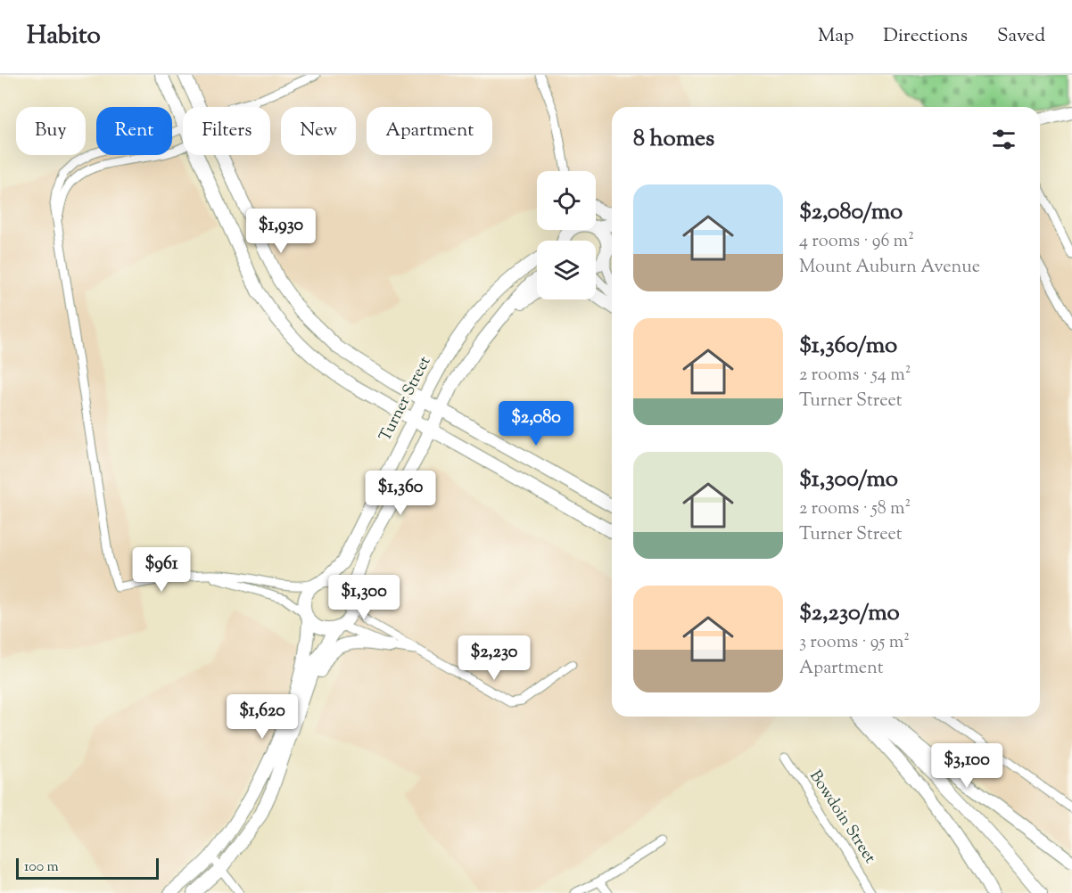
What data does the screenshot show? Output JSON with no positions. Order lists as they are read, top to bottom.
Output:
{
  "streets": {
    "main road": ["Turner Street"],
    "street": ["Bowdoin Street"]
  },
  "scale_bar": "100 m",
  "page": {
    "header": "Habito",
    "nav": ["Map", "Directions", "Saved"],
    "chip": [
      "Buy",
      "Rent",
      "Filters",
      "New",
      "Apartment"
    ],
    "heading": "8 homes",
    "list": [
      {
        "name": "$2,080/mo",
        "note": "4 rooms · 96 m² · Mount Auburn Avenue"
      },
      {
        "name": "$1,360/mo",
        "note": "2 rooms · 54 m² · Turner Street"
      },
      {
        "name": "$1,300/mo",
        "note": "2 rooms · 58 m² · Turner Street"
      },
      {
        "name": "$2,230/mo",
        "note": "3 rooms · 95 m² · Apartment"
      }
    ],
    "price": [
      "$1,930",
      "$2,080",
      "$1,360",
      "$961",
      "$1,300",
      "$2,230",
      "$1,620",
      "$3,100"
    ],
    "scale": "100 m"
  }
}
